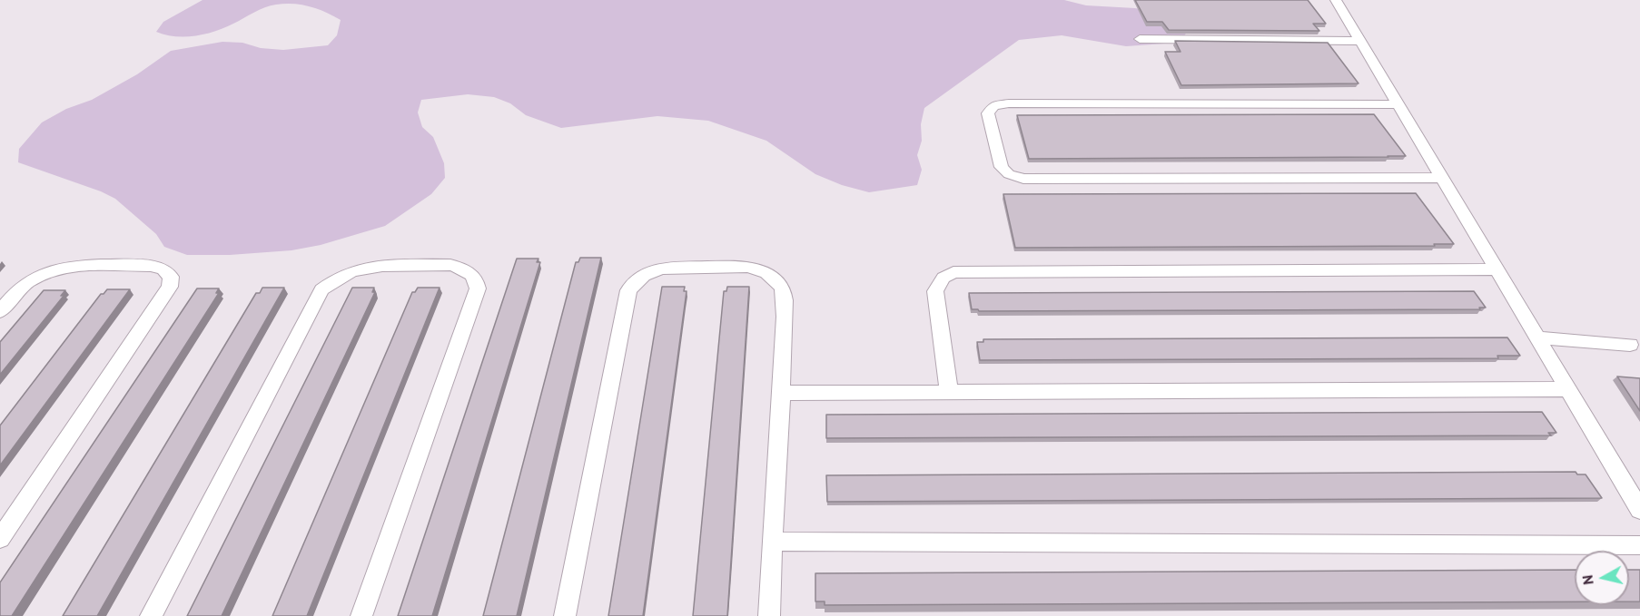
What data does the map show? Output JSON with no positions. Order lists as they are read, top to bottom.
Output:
{
  "north": "left"
}
